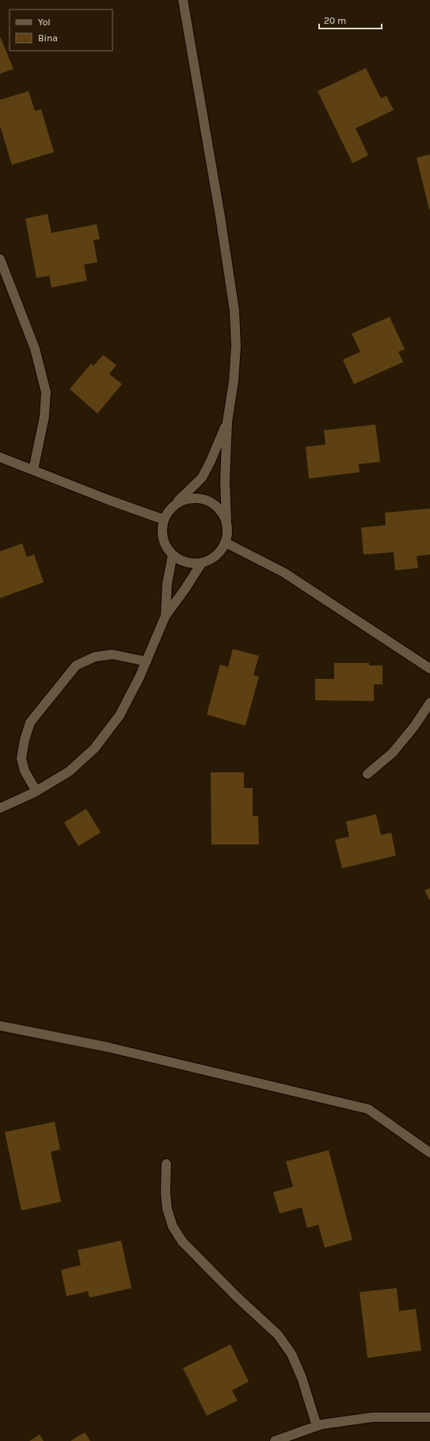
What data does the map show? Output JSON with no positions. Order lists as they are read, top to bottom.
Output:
{
  "legend": ["Yol", "Bina"],
  "scale_bar": "20 m"
}
